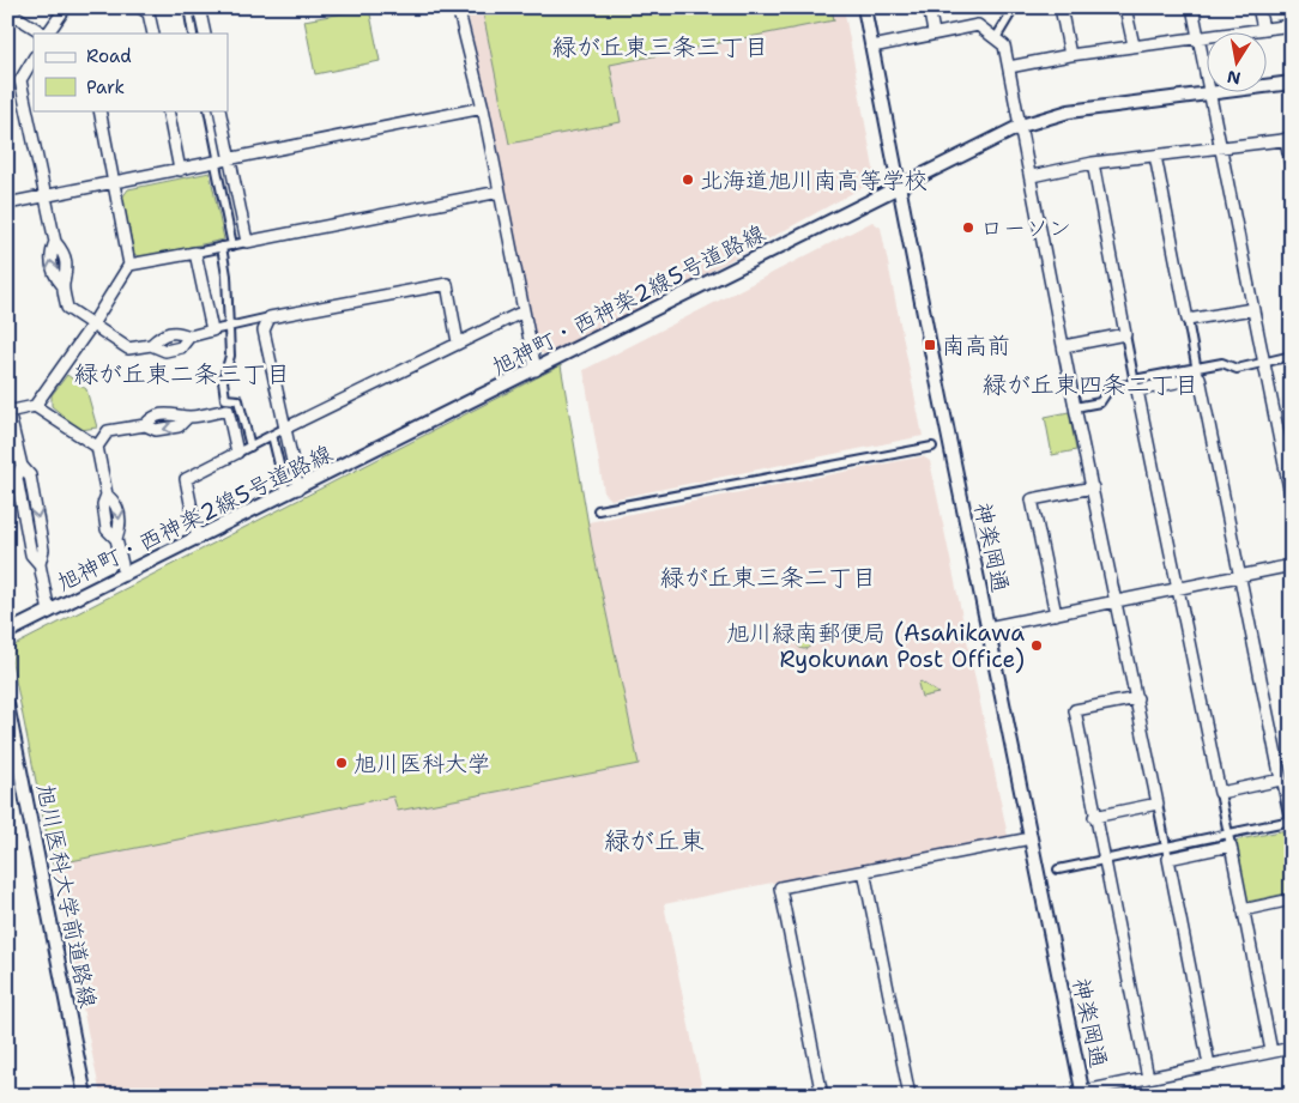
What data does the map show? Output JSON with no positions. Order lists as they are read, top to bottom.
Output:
{
  "streets": {
    "street": ["旭神町・西神楽2線5号道路線", "神楽岡通", "旭川医科大学前道路線"]
  },
  "crossings": [
    ["旭神町・西神楽2線5号道路線", "神楽岡通"]
  ],
  "districts": [
    "緑が丘東三条三丁目",
    "緑が丘東二条三丁目",
    "緑が丘東四条二丁目",
    "緑が丘東三条二丁目",
    "緑が丘東"
  ],
  "places": {
    "other": [
      "北海道旭川南高等学校",
      "ローソン",
      "旭川緑南郵便局 (Asahikawa Ryokunan Post Office)",
      "旭川医科大学"
    ],
    "transit": ["南高前"]
  },
  "legend": ["Road", "Park"],
  "north": "bottom"
}
